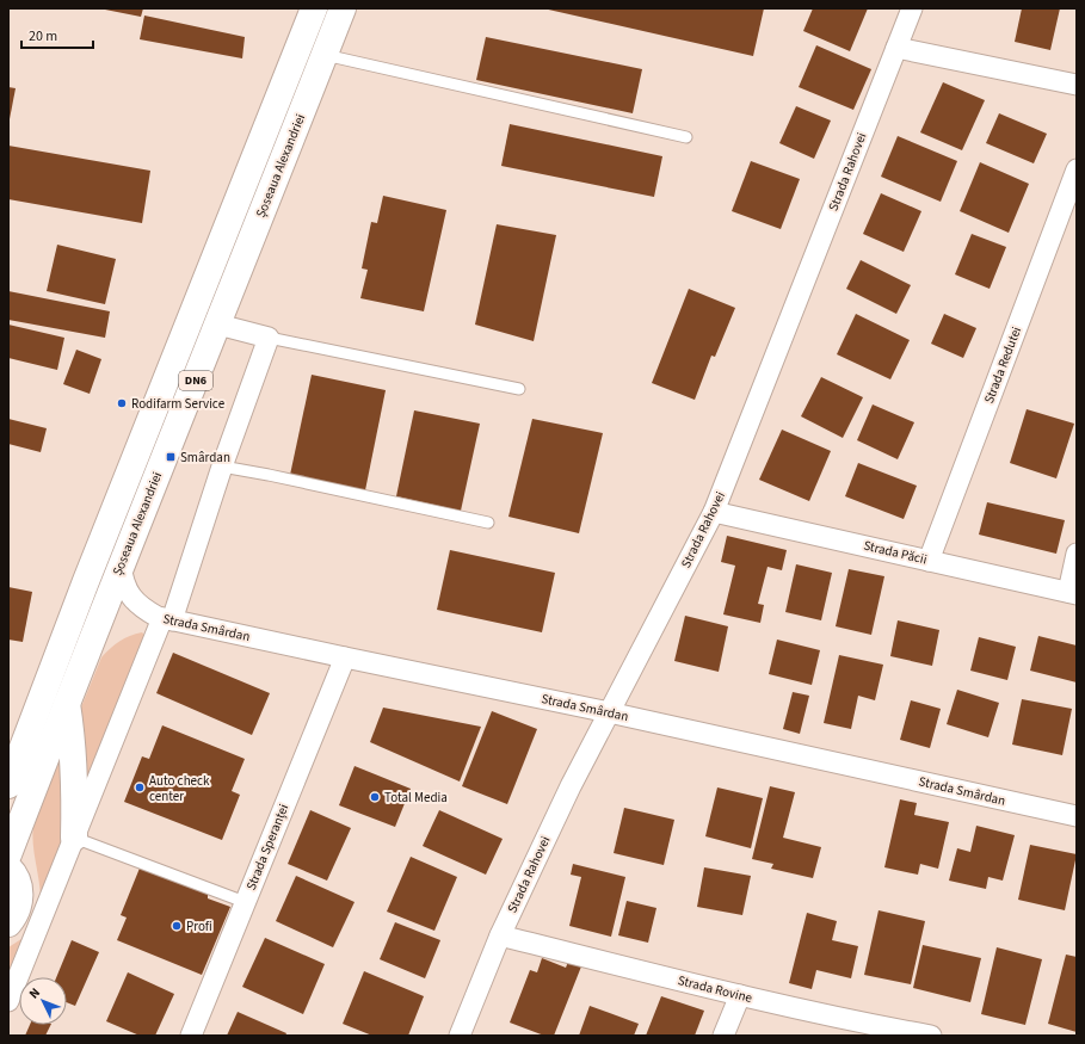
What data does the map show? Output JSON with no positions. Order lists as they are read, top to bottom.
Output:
{
  "streets": {
    "main road": ["Șoseaua Alexandriei", "DN6"],
    "street": [
      "Strada Rahovei",
      "Strada Redutei",
      "Strada Păcii",
      "Strada Smârdan",
      "Strada Speranței",
      "Strada Rovine"
    ]
  },
  "crossings": [
    ["Șoseaua Alexandriei", "Strada Smârdan"],
    ["Strada Rahovei", "Strada Păcii"],
    ["Strada Rahovei", "Strada Smârdan"],
    ["Strada Rahovei", "Strada Rovine"],
    ["Strada Redutei", "Strada Păcii"],
    ["Strada Smârdan", "Strada Speranței"]
  ],
  "places": {
    "other": [
      "Rodifarm Service",
      "Auto check center",
      "Total Media",
      "Profi"
    ],
    "transit": ["Smârdan"]
  },
  "scale_bar": "20 m",
  "north": "top left"
}
